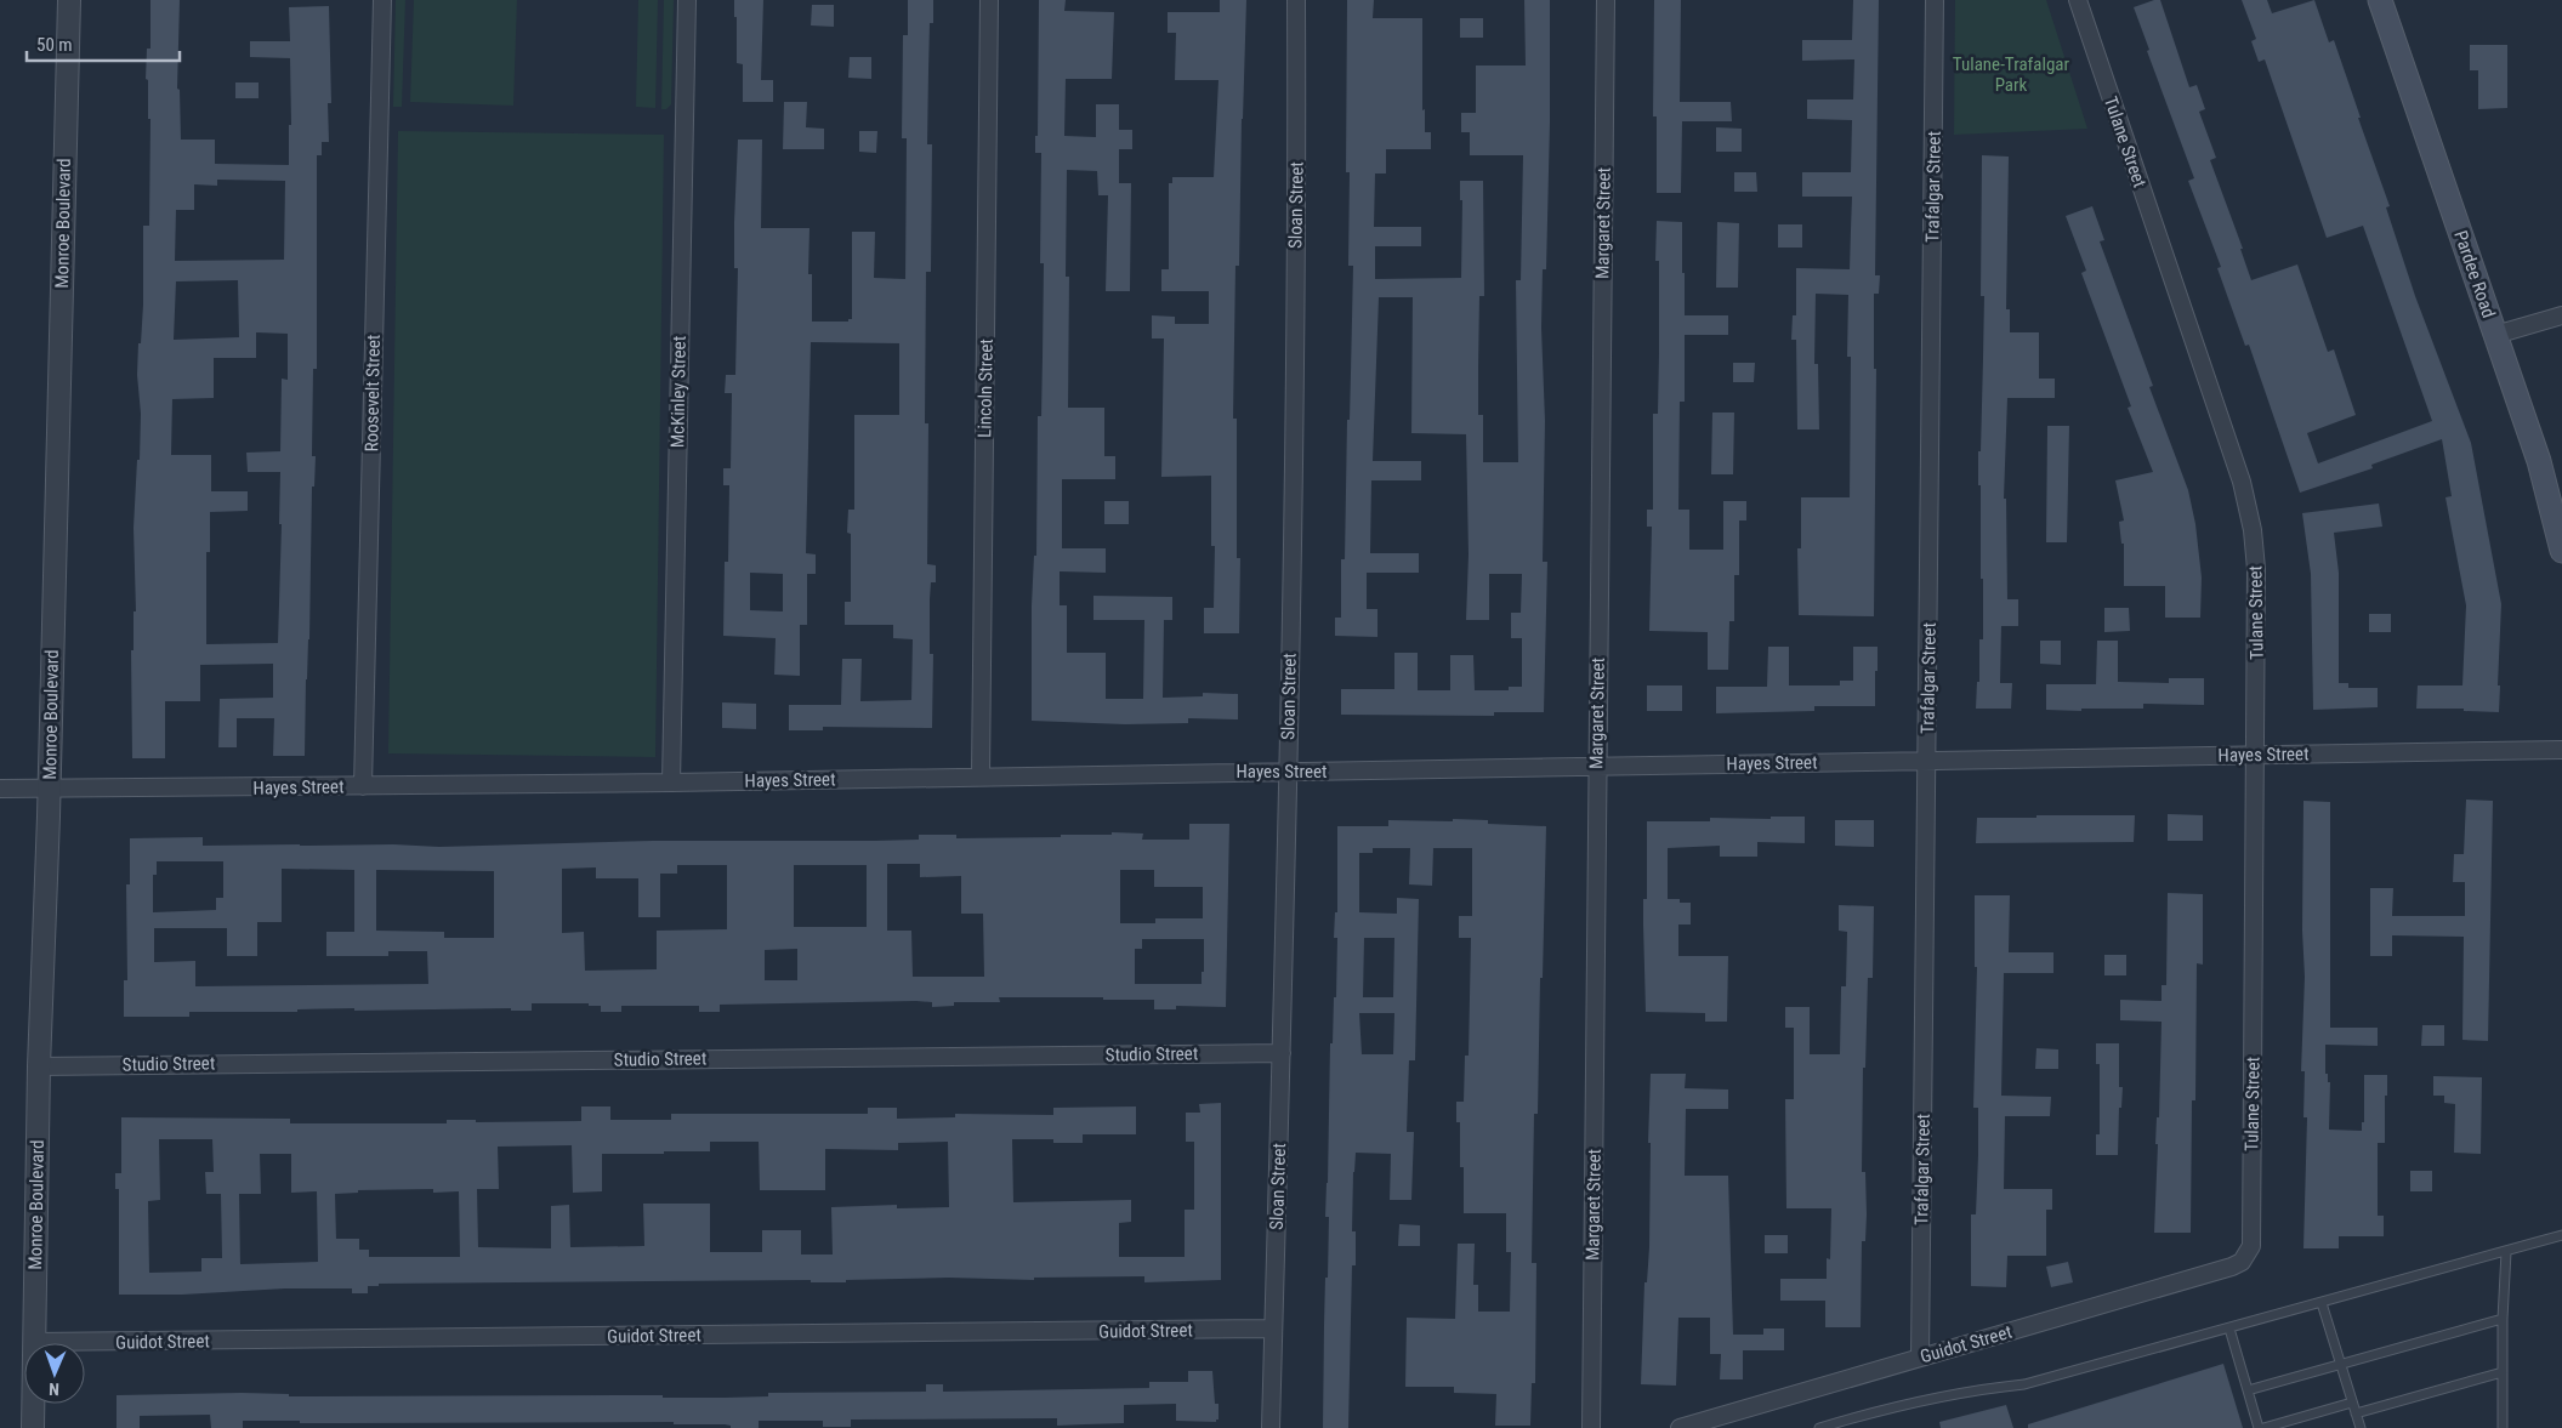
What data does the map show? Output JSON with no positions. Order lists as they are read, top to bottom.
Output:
{
  "streets": {
    "main road": ["Pardee Road"],
    "street": [
      "Tulane Street",
      "Trafalgar Street",
      "Sloan Street",
      "Monroe Boulevard",
      "Margaret Street",
      "Lincoln Street",
      "McKinley Street",
      "Roosevelt Street",
      "Hayes Street",
      "Studio Street",
      "Guidot Street"
    ]
  },
  "crossings": [
    ["Tulane Street", "Hayes Street"],
    ["Tulane Street", "Guidot Street"],
    ["Trafalgar Street", "Hayes Street"],
    ["Trafalgar Street", "Guidot Street"],
    ["Sloan Street", "Hayes Street"],
    ["Sloan Street", "Studio Street"],
    ["Sloan Street", "Guidot Street"],
    ["Monroe Boulevard", "Hayes Street"],
    ["Monroe Boulevard", "Studio Street"],
    ["Monroe Boulevard", "Guidot Street"],
    ["Margaret Street", "Hayes Street"],
    ["Lincoln Street", "Hayes Street"],
    ["McKinley Street", "Hayes Street"],
    ["Roosevelt Street", "Hayes Street"]
  ],
  "parks": ["Tulane-Trafalgar Park"],
  "scale_bar": "50 m",
  "north": "bottom"
}
